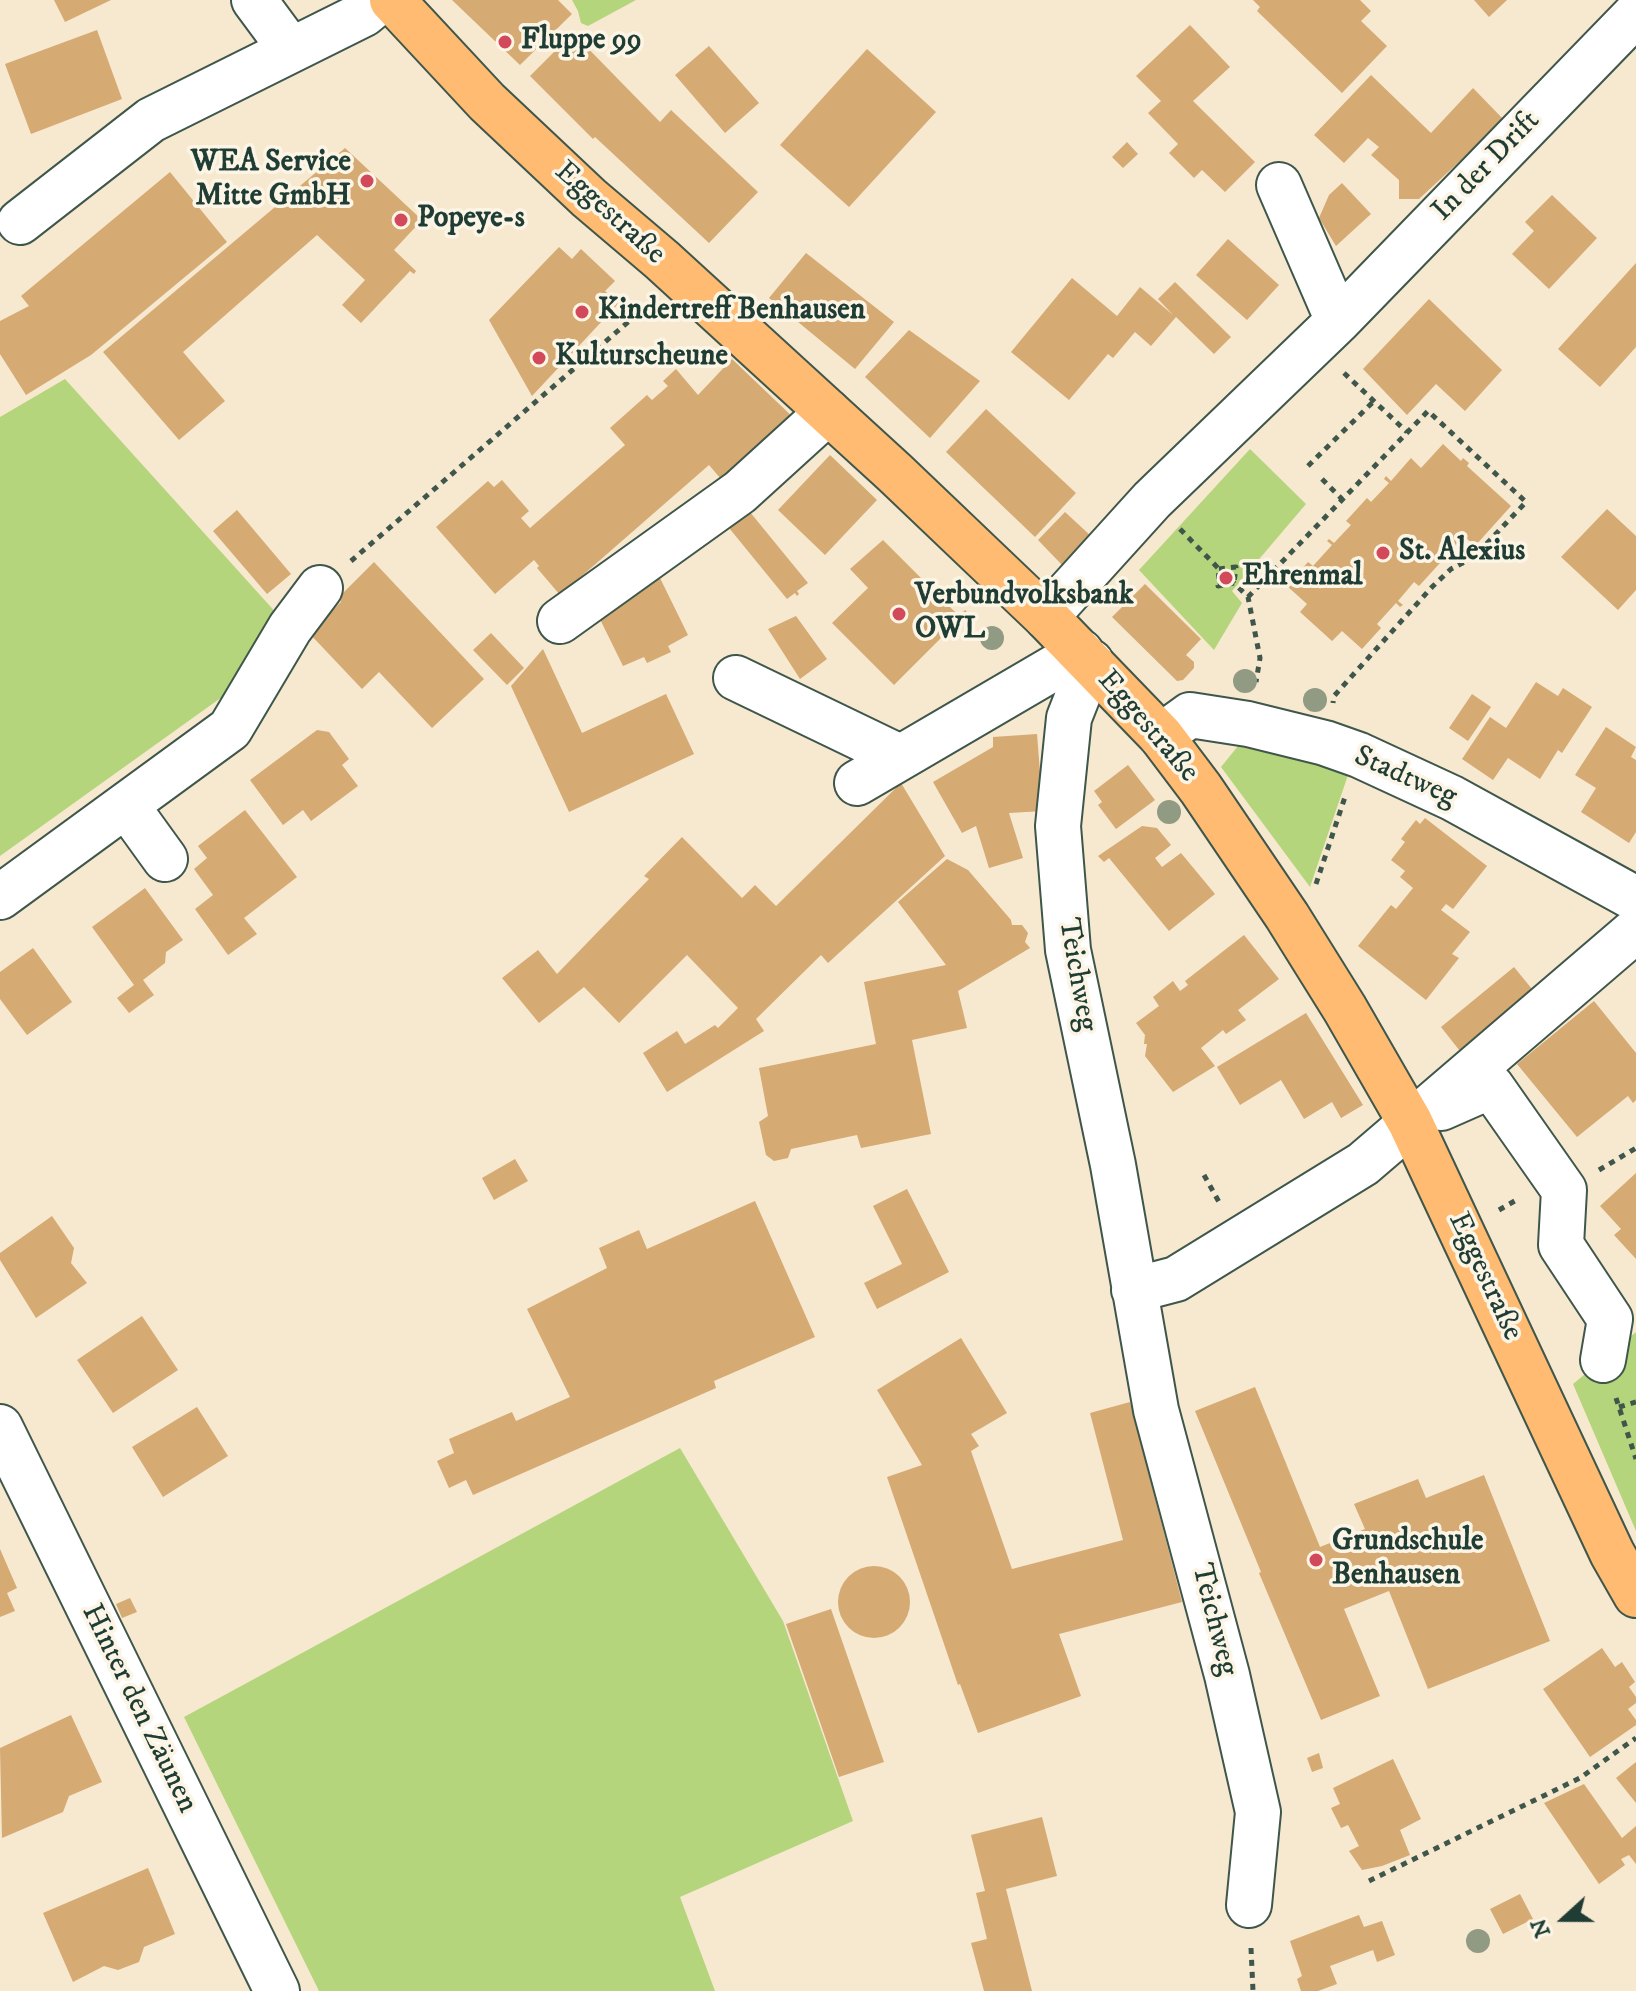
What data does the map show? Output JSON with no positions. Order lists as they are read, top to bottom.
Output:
{
  "streets": {
    "main road": ["Eggestraße"],
    "street": [
      "In der Drift",
      "Stadtweg",
      "Teichweg",
      "Hinter den Zäunen"
    ]
  },
  "crossings": [
    ["In der Drift", "Eggestraße"],
    ["Eggestraße", "Stadtweg"],
    ["Eggestraße", "Teichweg"]
  ],
  "places": [
    "Fluppe 99",
    "WEA Service Mitte GmbH",
    "Popeye-s",
    "Kindertreff Benhausen",
    "Kulturscheune",
    "St. Alexius",
    "Ehrenmal",
    "Verbundvolksbank OWL",
    "Grundschule Benhausen"
  ],
  "north": "left"
}
